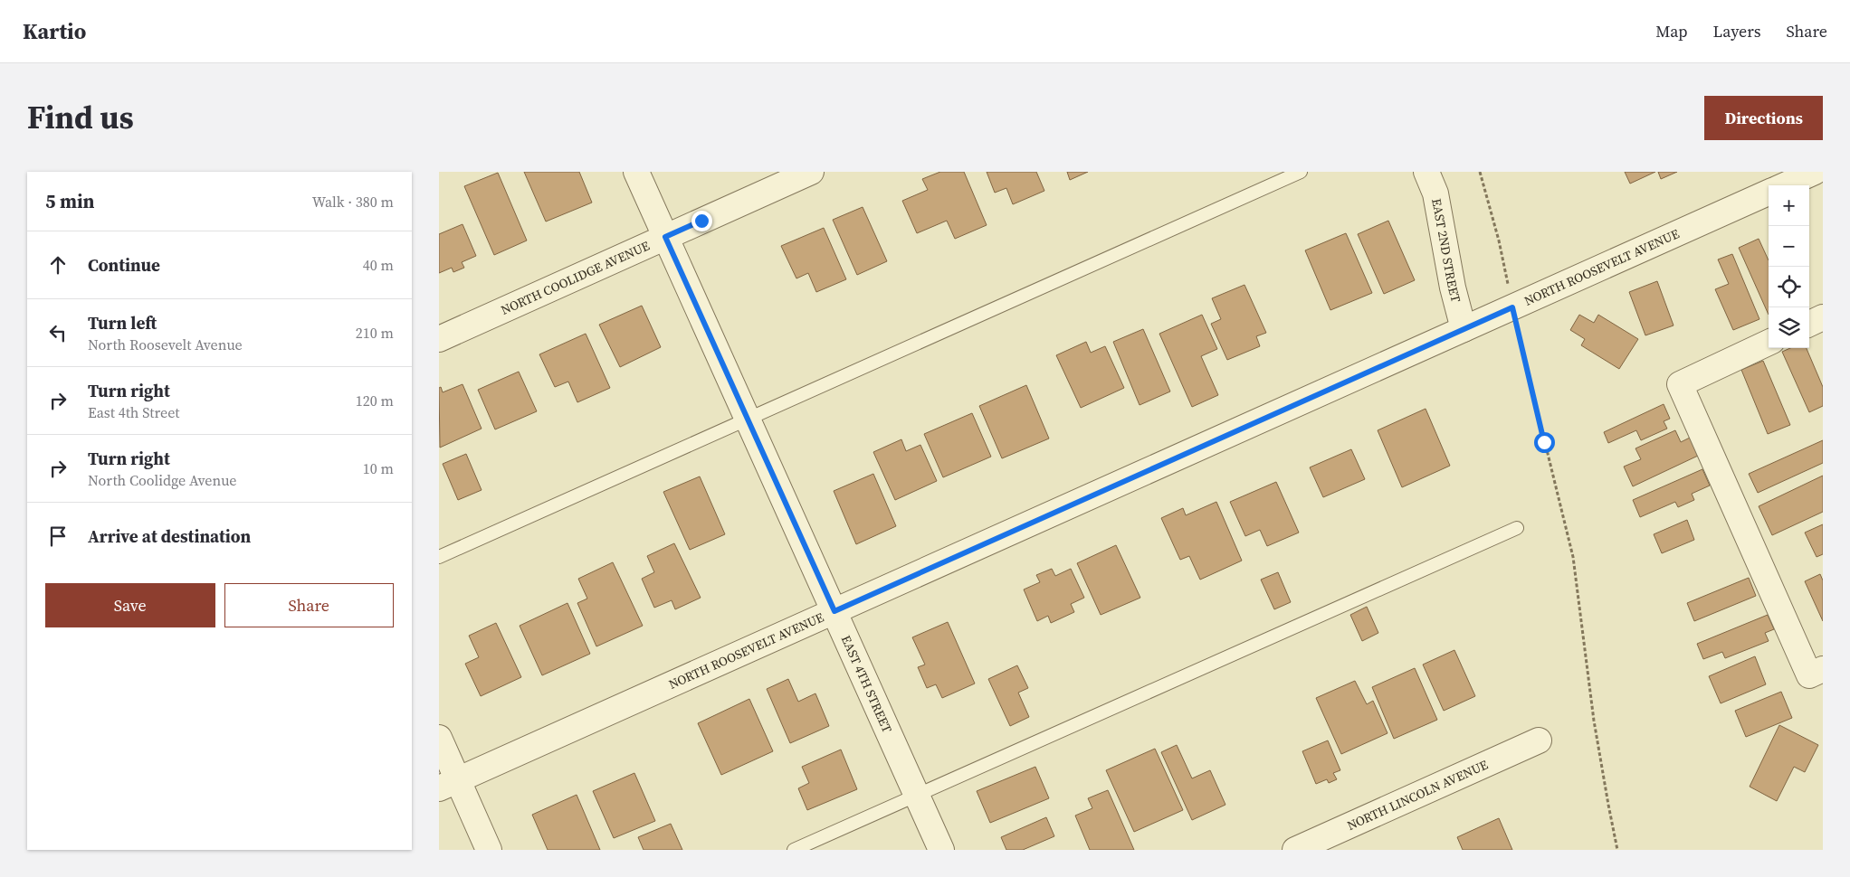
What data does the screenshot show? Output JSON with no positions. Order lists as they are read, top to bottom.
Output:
{
  "streets": {
    "street": [
      "EAST 2ND STREET",
      "NORTH ROOSEVELT AVENUE",
      "NORTH COOLIDGE AVENUE",
      "EAST 4TH STREET",
      "NORTH LINCOLN AVENUE"
    ]
  },
  "crossings": [
    ["EAST 2ND STREET", "NORTH ROOSEVELT AVENUE"],
    ["NORTH ROOSEVELT AVENUE", "EAST 4TH STREET"],
    ["NORTH COOLIDGE AVENUE", "EAST 4TH STREET"]
  ],
  "page": {
    "header": "Kartio",
    "nav": ["Map", "Layers", "Share"],
    "title": "Find us",
    "buttons": [
      "Directions",
      ["Save", "Share"]
    ],
    "heading": ["5 min", "Walk · 380 m"],
    "map_buttons": ["+", "−"],
    "list": [
      ["Continue", "40 m"],
      ["Turn left", "North Roosevelt Avenue", "210 m"],
      ["Turn right", "East 4th Street", "120 m"],
      ["Turn right", "North Coolidge Avenue", "10 m"],
      "Arrive at destination"
    ]
  }
}
